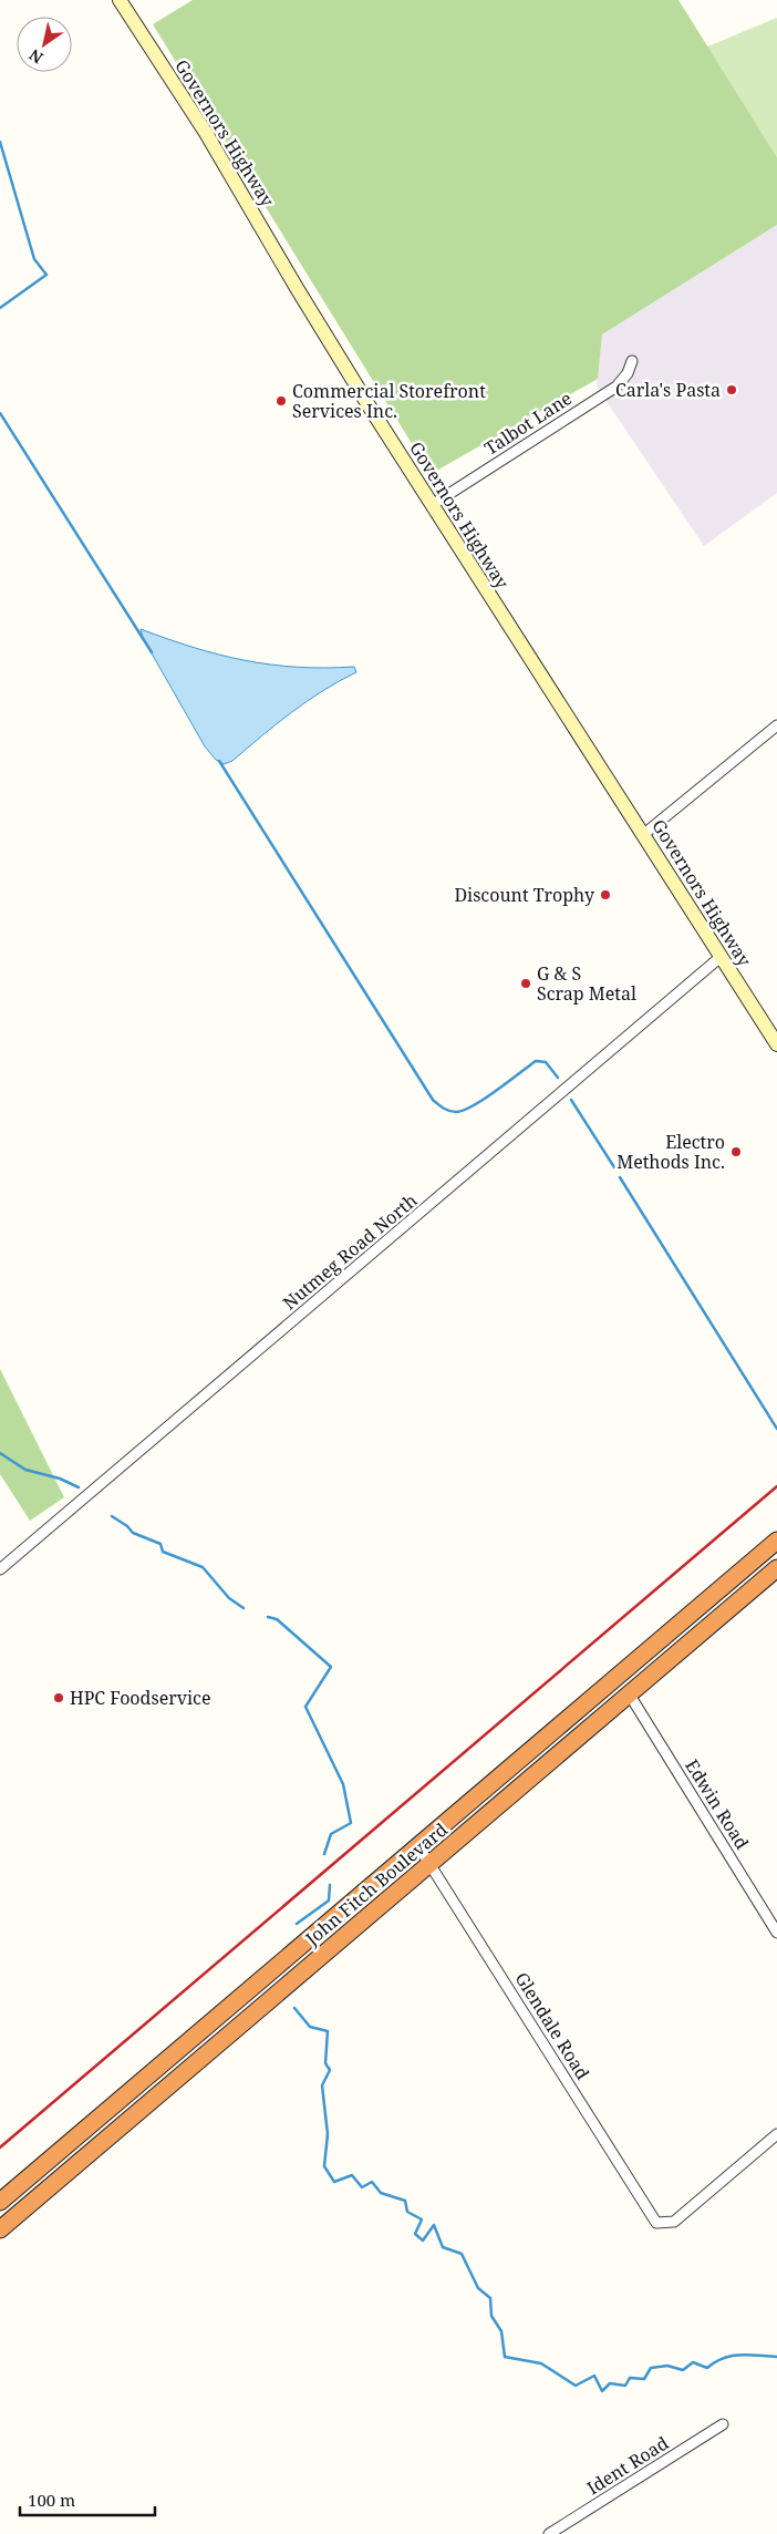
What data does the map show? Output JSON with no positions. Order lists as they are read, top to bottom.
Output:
{
  "streets": {
    "highway": ["John Fitch Boulevard"],
    "street": [
      "Governors Highway",
      "Talbot Lane",
      "Nutmeg Road North",
      "Edwin Road",
      "Glendale Road",
      "Ident Road"
    ]
  },
  "crossings": [
    ["Governors Highway", "Talbot Lane"],
    ["Governors Highway", "Nutmeg Road North"],
    ["Edwin Road", "John Fitch Boulevard"],
    ["John Fitch Boulevard", "Glendale Road"]
  ],
  "places": [
    "Carla's Pasta",
    "Commercial Storefront Services Inc.",
    "Discount Trophy",
    "G & S Scrap Metal",
    "Electro Methods Inc.",
    "HPC Foodservice"
  ],
  "scale_bar": "100 m",
  "north": "bottom left"
}
